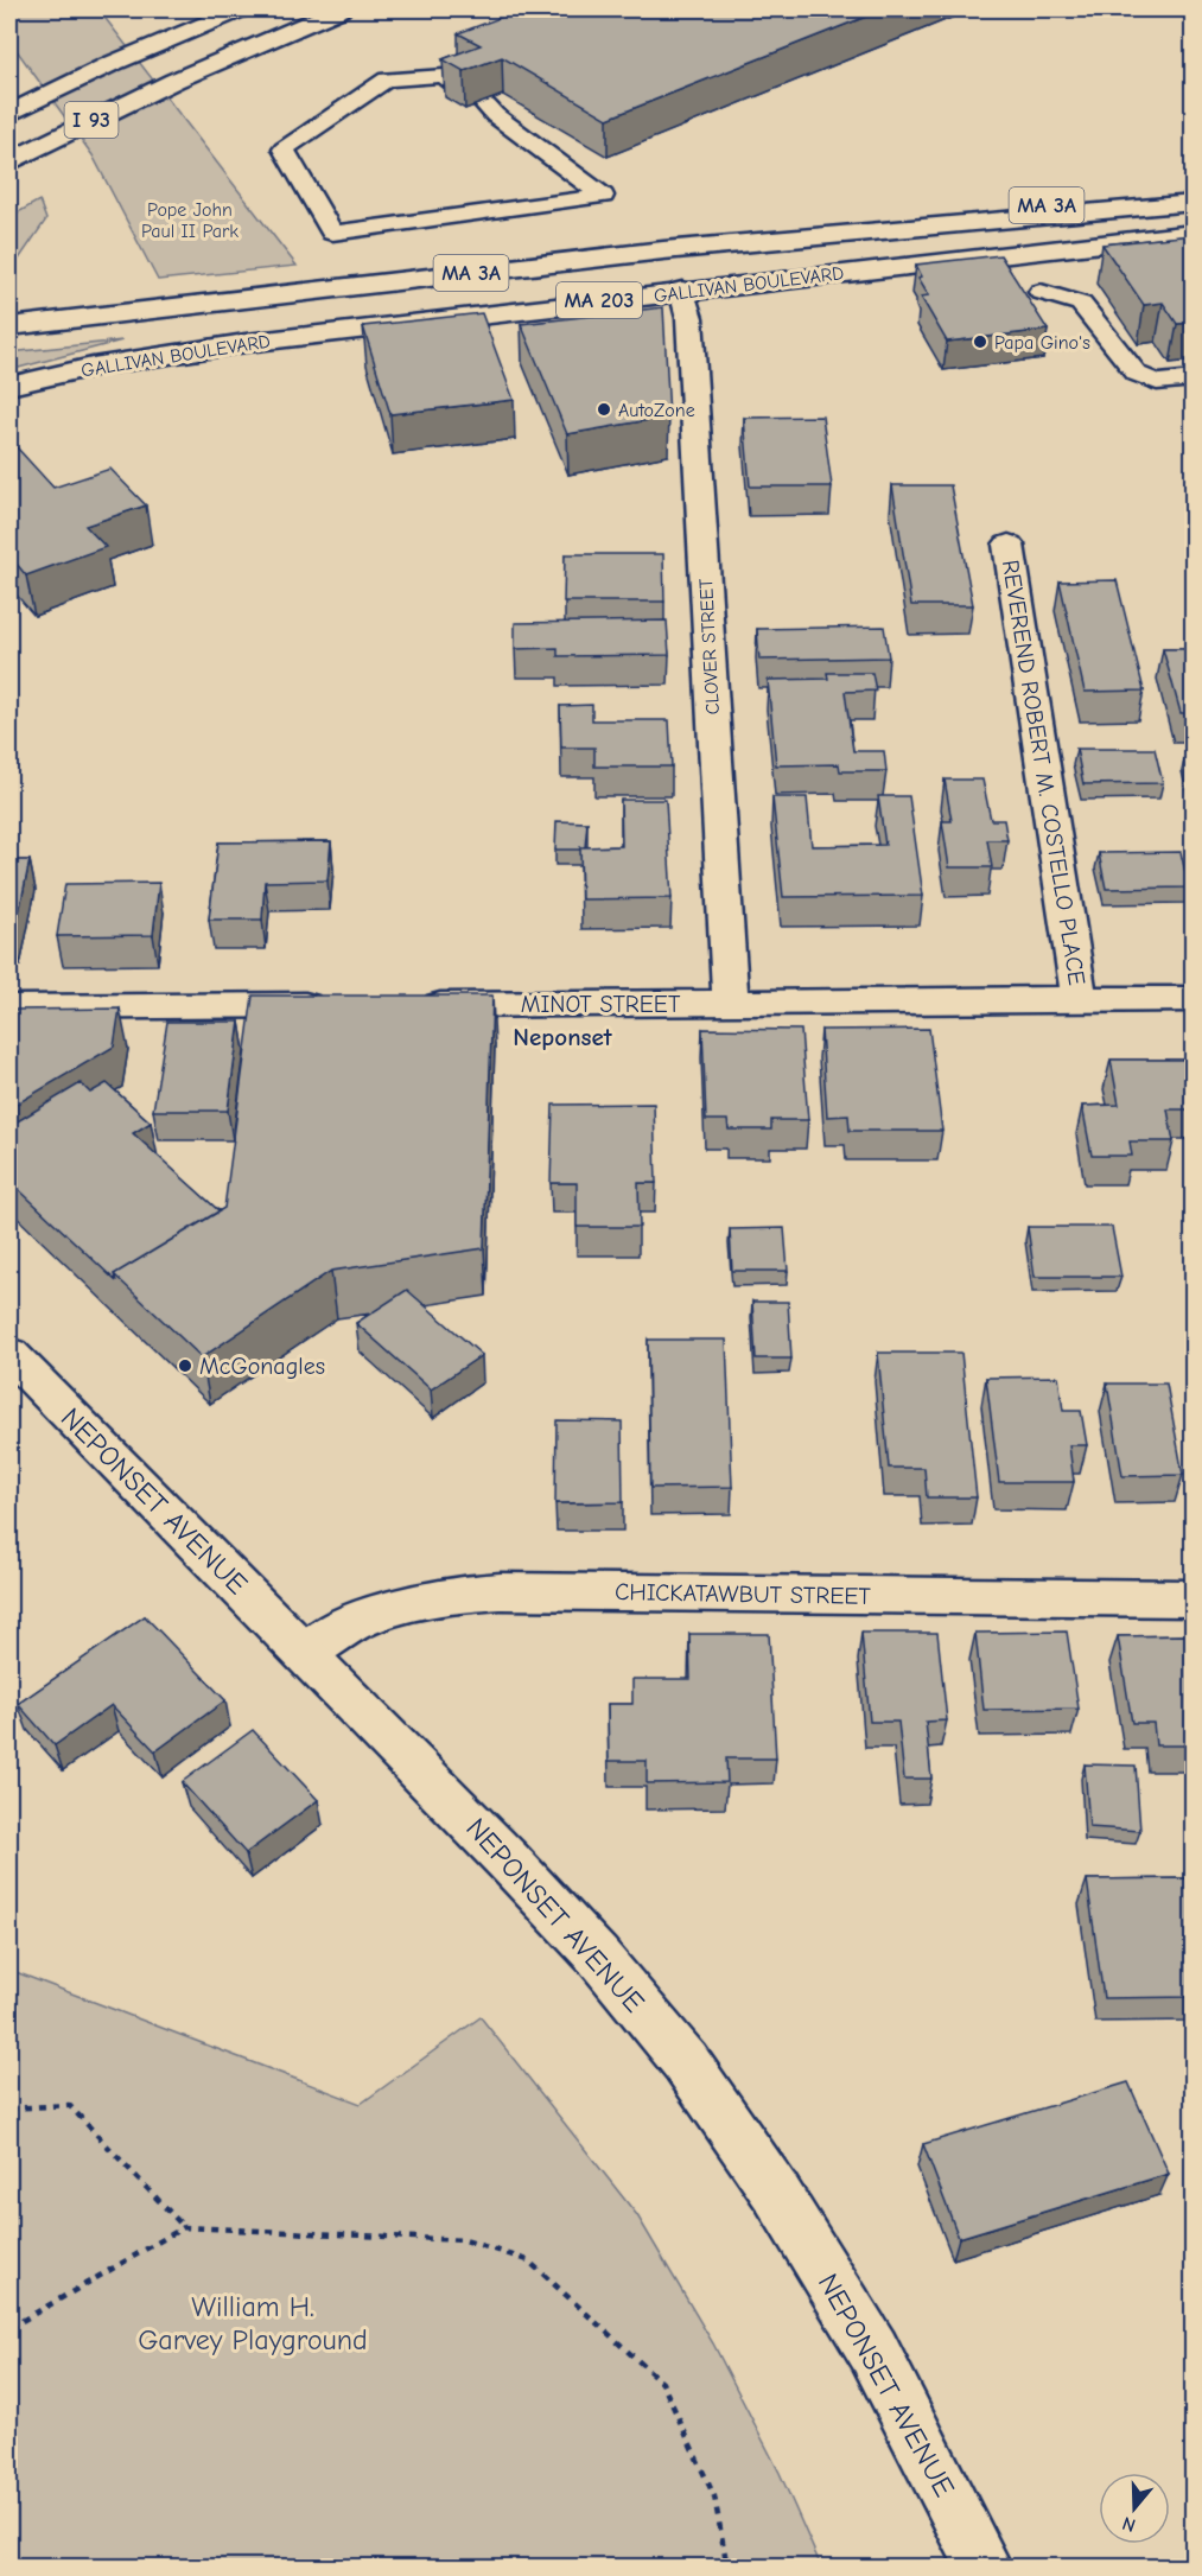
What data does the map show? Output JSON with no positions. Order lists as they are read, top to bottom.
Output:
{
  "streets": {
    "main road": [
      "I 93",
      "MA 3A",
      "GALLIVAN BOULEVARD",
      "MA 203",
      "CLOVER STREET",
      "REVEREND ROBERT M. COSTELLO PLACE",
      "MINOT STREET",
      "NEPONSET AVENUE",
      "CHICKATAWBUT STREET"
    ]
  },
  "crossings": [
    ["MA 3A", "GALLIVAN BOULEVARD"],
    ["GALLIVAN BOULEVARD", "CLOVER STREET"],
    ["CLOVER STREET", "MINOT STREET"],
    ["REVEREND ROBERT M. COSTELLO PLACE", "MINOT STREET"],
    ["NEPONSET AVENUE", "CHICKATAWBUT STREET"]
  ],
  "districts": ["Neponset"],
  "parks": ["Pope John Paul II Park", "William H. Garvey Playground"],
  "places": ["Papa Gino's", "AutoZone", "McGonagles"],
  "north": "bottom"
}
